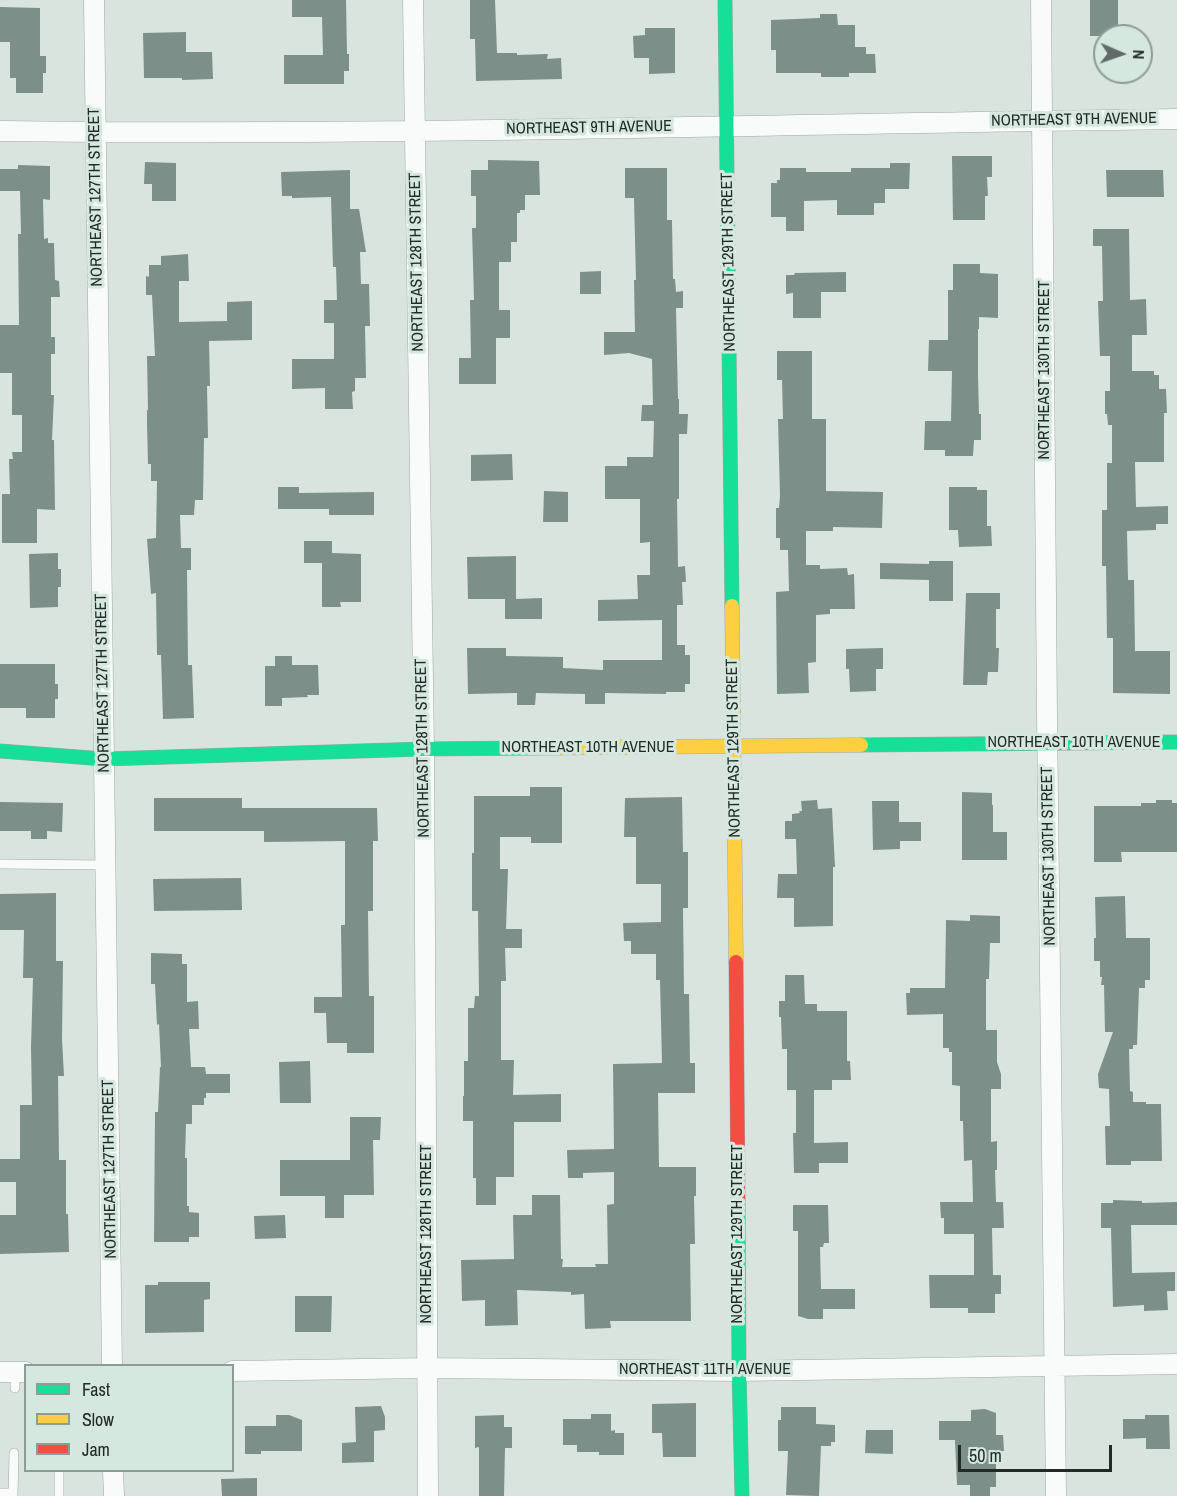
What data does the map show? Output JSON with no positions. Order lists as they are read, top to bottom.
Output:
{
  "streets": {
    "street": [
      "NORTHEAST 9TH AVENUE",
      "NORTHEAST 127TH STREET",
      "NORTHEAST 128TH STREET",
      "NORTHEAST 129TH STREET",
      "NORTHEAST 130TH STREET",
      "NORTHEAST 10TH AVENUE",
      "NORTHEAST 11TH AVENUE"
    ]
  },
  "crossings": [
    ["NORTHEAST 9TH AVENUE", "NORTHEAST 127TH STREET"],
    ["NORTHEAST 9TH AVENUE", "NORTHEAST 128TH STREET"],
    ["NORTHEAST 9TH AVENUE", "NORTHEAST 129TH STREET"],
    ["NORTHEAST 9TH AVENUE", "NORTHEAST 130TH STREET"],
    ["NORTHEAST 127TH STREET", "NORTHEAST 10TH AVENUE"],
    ["NORTHEAST 128TH STREET", "NORTHEAST 10TH AVENUE"],
    ["NORTHEAST 128TH STREET", "NORTHEAST 11TH AVENUE"],
    ["NORTHEAST 129TH STREET", "NORTHEAST 10TH AVENUE"],
    ["NORTHEAST 129TH STREET", "NORTHEAST 11TH AVENUE"],
    ["NORTHEAST 130TH STREET", "NORTHEAST 10TH AVENUE"],
    ["NORTHEAST 130TH STREET", "NORTHEAST 11TH AVENUE"]
  ],
  "legend": ["Fast", "Slow", "Jam"],
  "scale_bar": "50 m",
  "north": "right"
}
